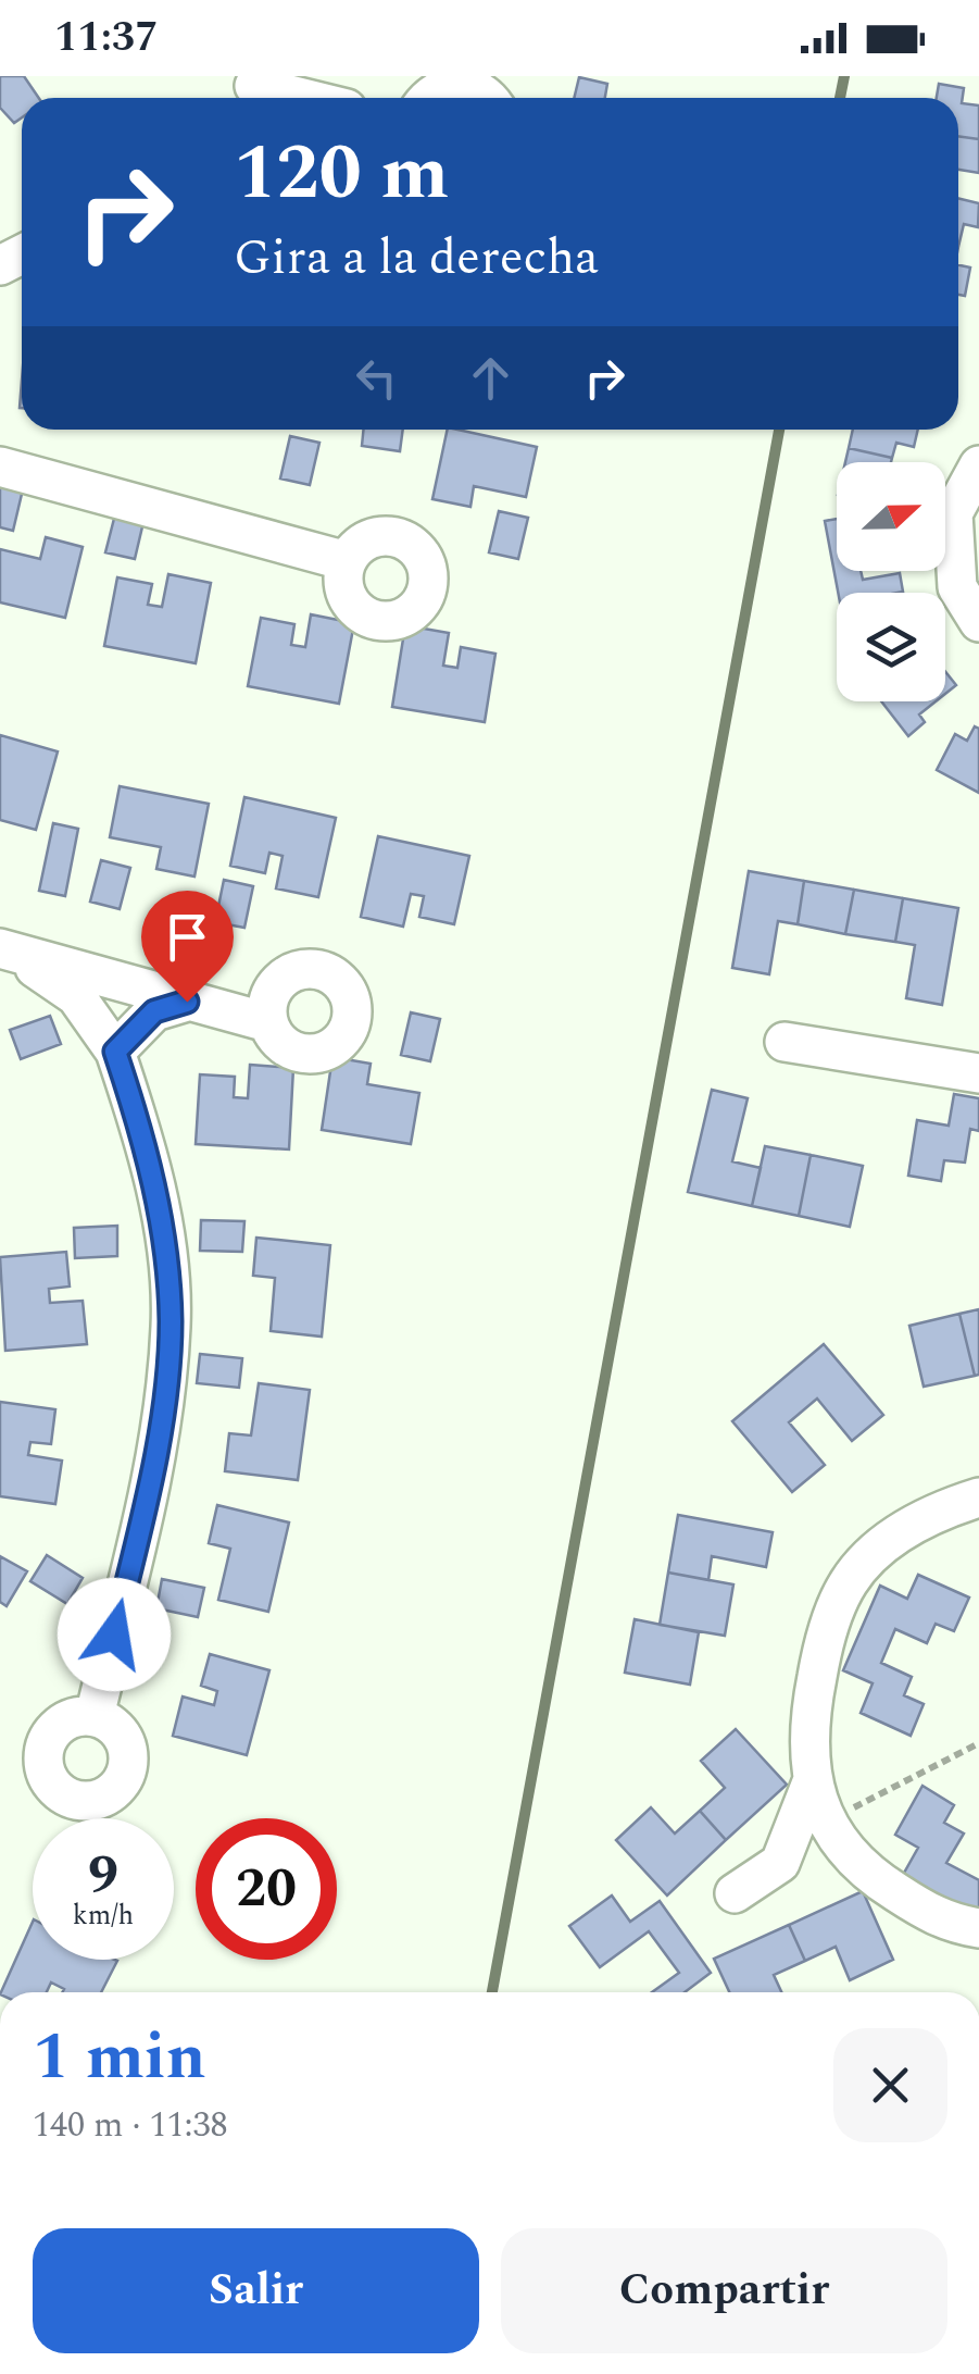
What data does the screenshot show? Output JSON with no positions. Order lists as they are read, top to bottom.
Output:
{
  "north": "right",
  "page": {
    "status": "11:37",
    "turn": ["120 m", "Gira a la derecha"],
    "speed": "9 km/h",
    "limit": "20",
    "heading": ["1 min", "140 m · 11:38"],
    "buttons": ["Salir", "Compartir"]
  }
}
